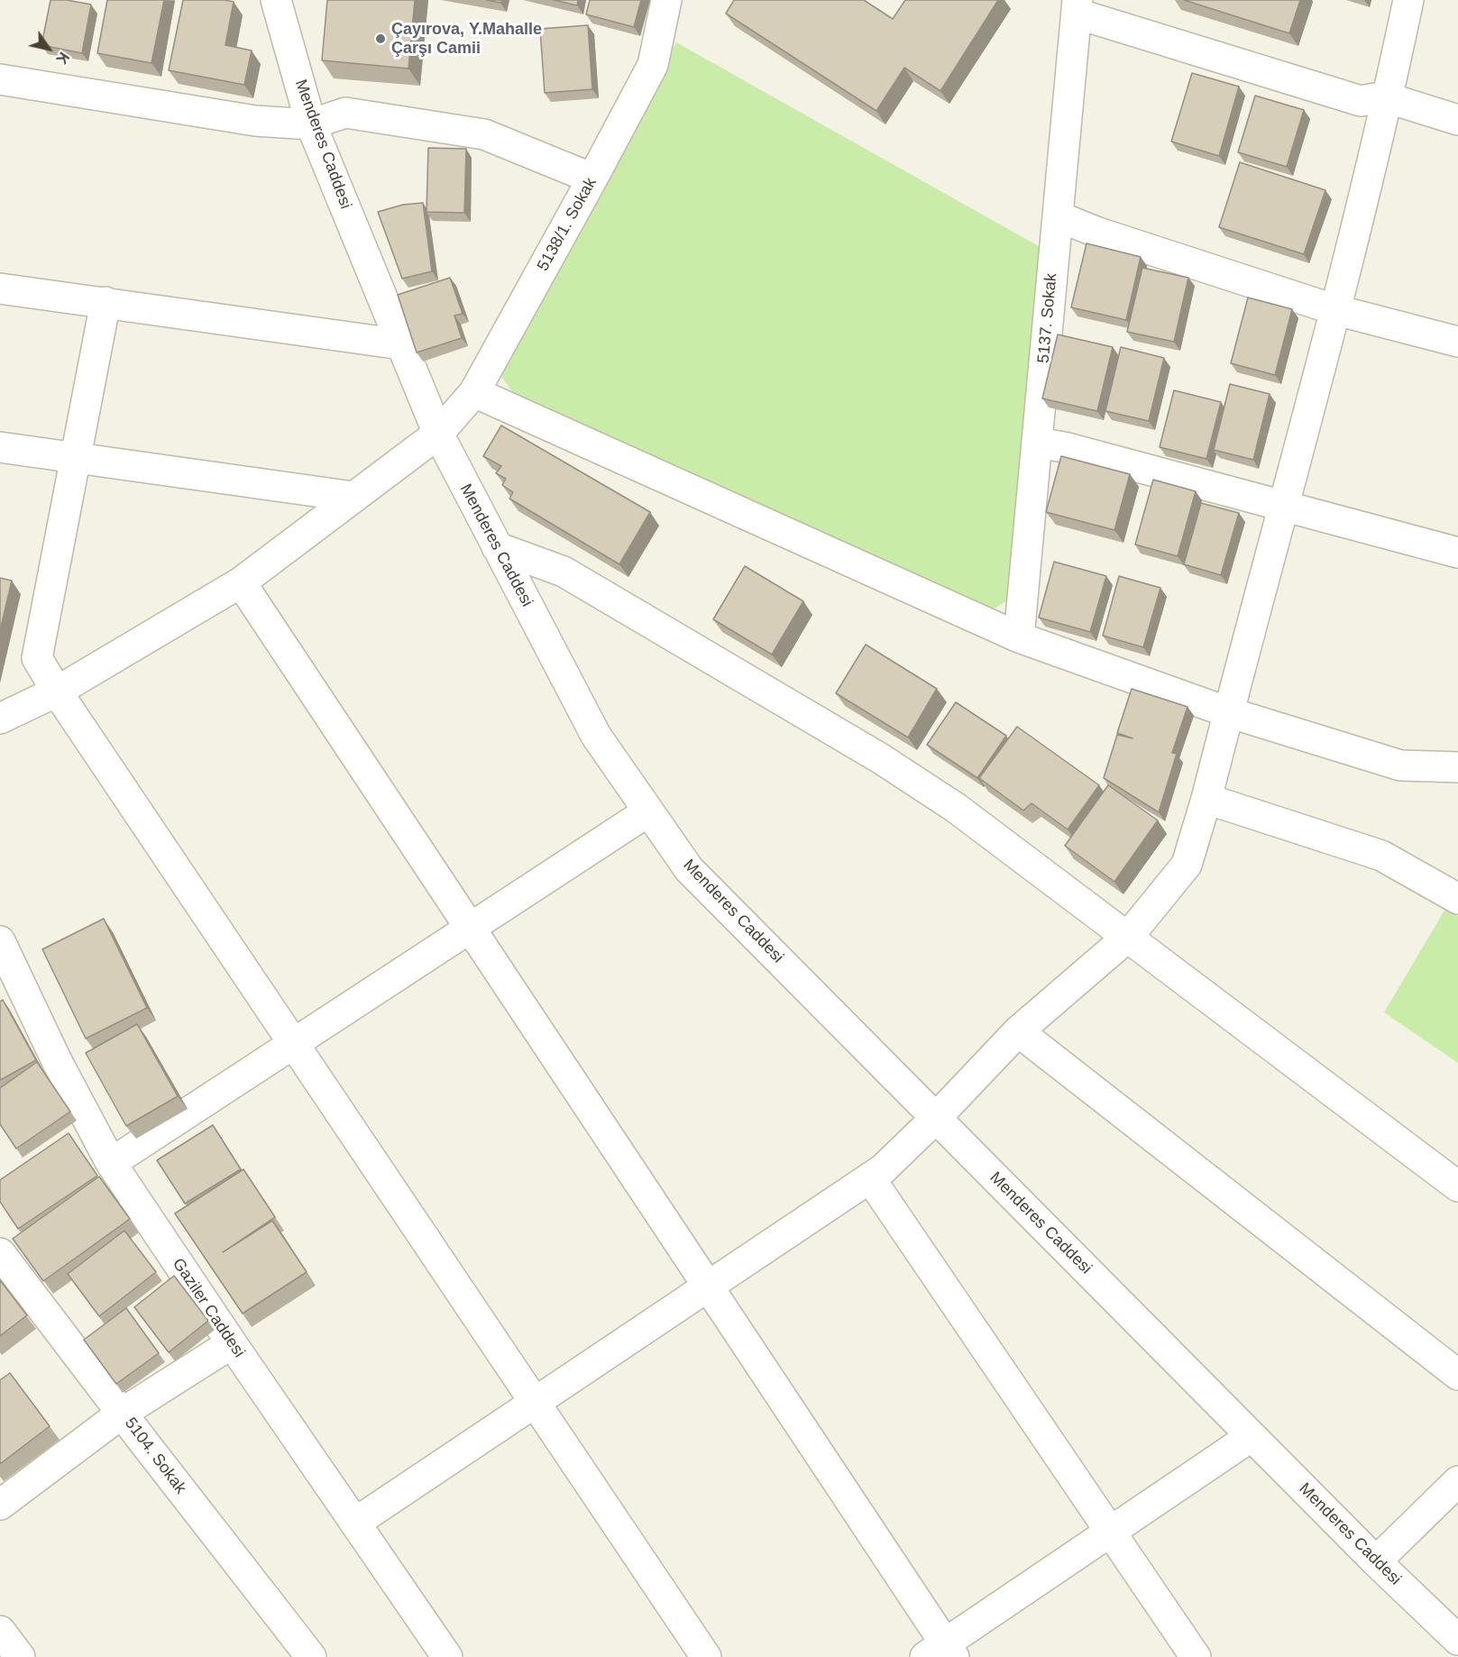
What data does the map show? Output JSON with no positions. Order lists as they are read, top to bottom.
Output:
{
  "streets": {
    "street": [
      "Menderes Caddesi",
      "5138/1. Sokak",
      "5137. Sokak",
      "Gaziler Caddesi",
      "5104. Sokak"
    ]
  },
  "crossings": [
    ["Menderes Caddesi", "5138/1. Sokak"]
  ],
  "places": ["Çayırova, Y.Mahalle Çarşı Camii"],
  "north": "bottom right"
}
